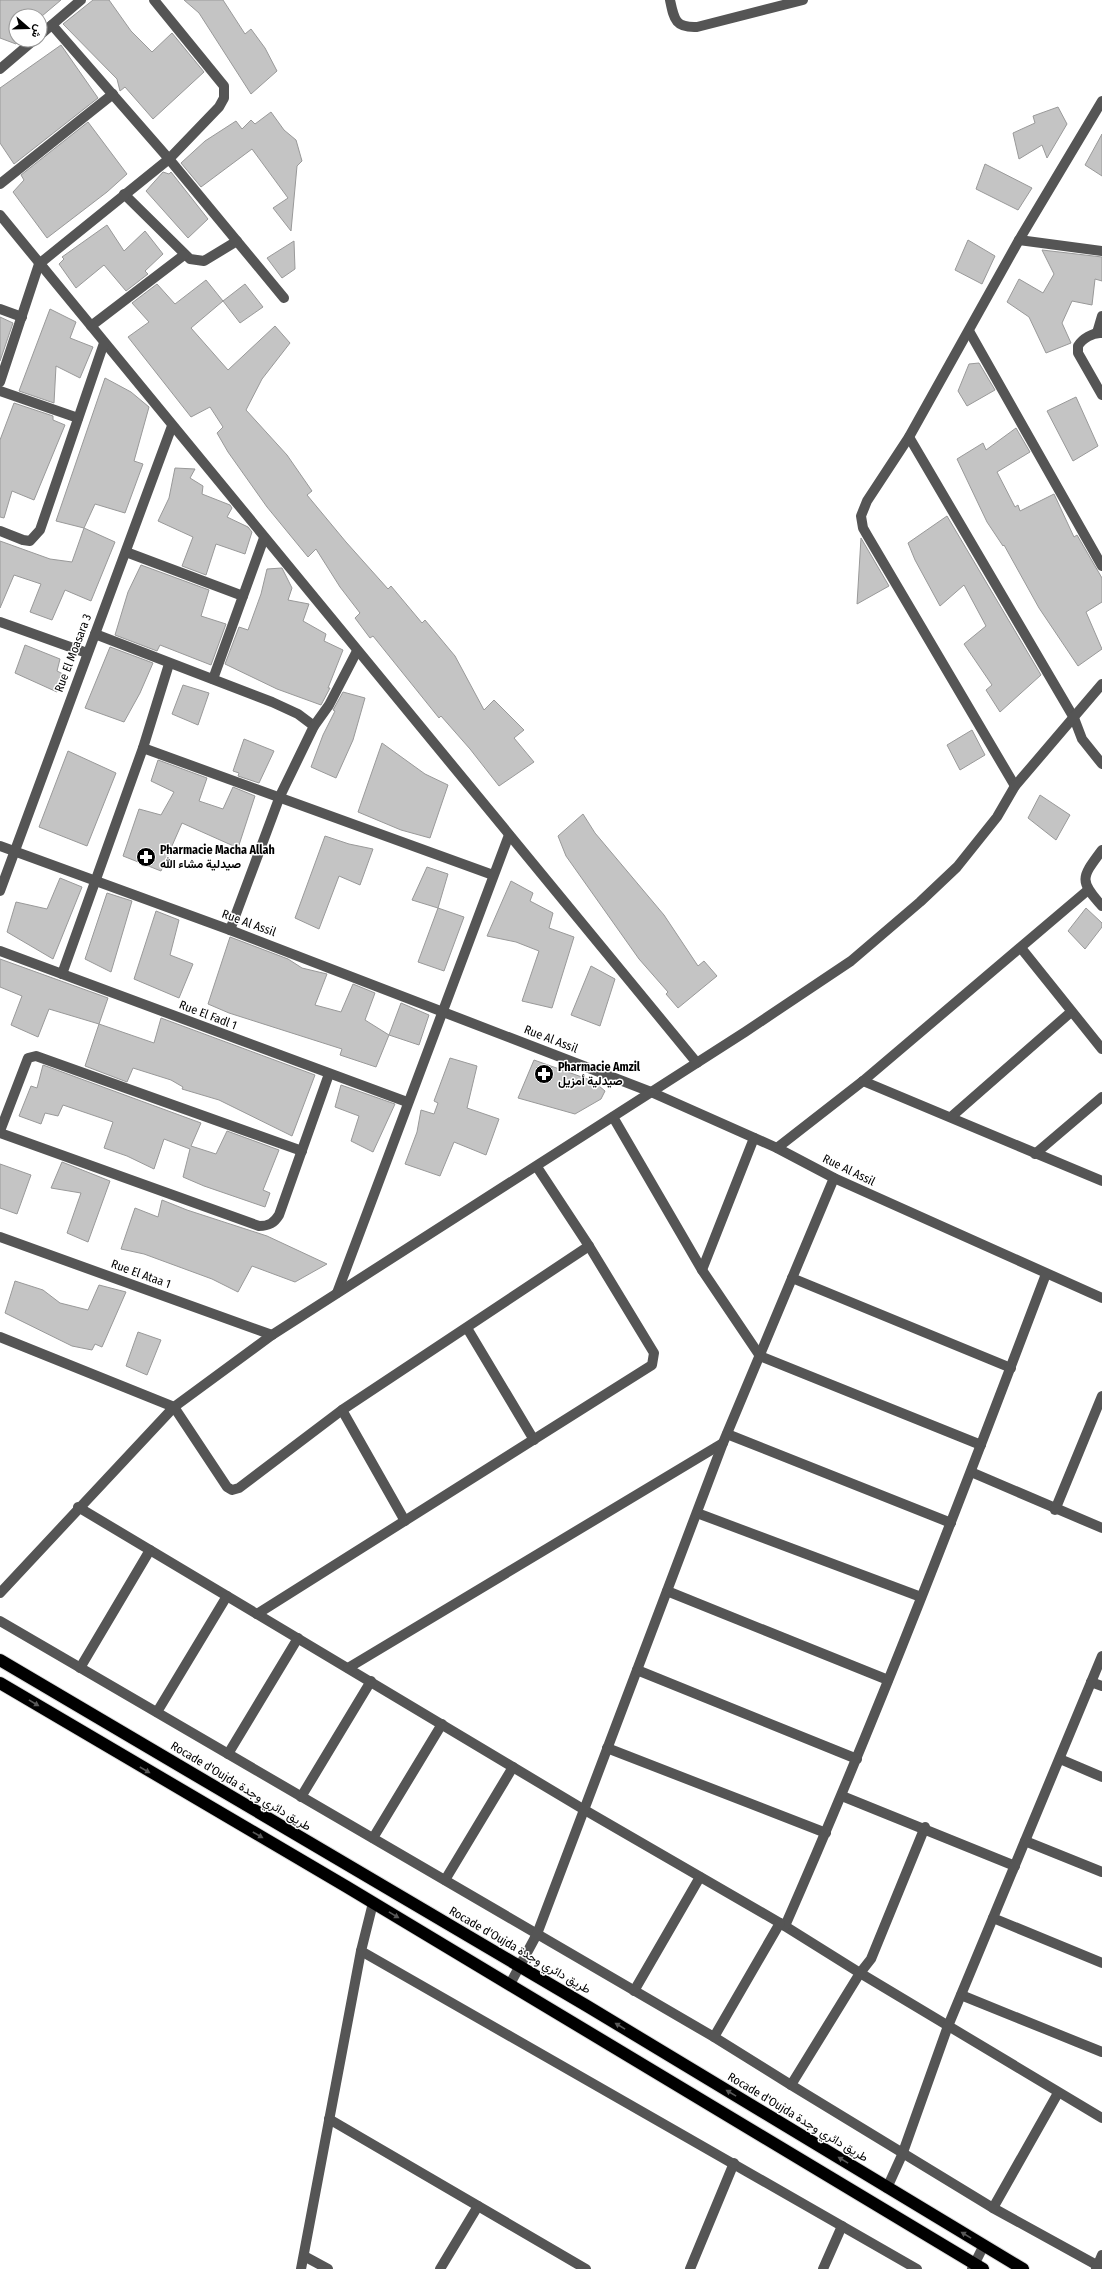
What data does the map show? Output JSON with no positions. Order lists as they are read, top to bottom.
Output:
{
  "streets": {
    "highway": ["Rocade d'Oujda طريق دائري وجدة"],
    "street": [
      "Rue El Moasara 3",
      "Rue Al Assil",
      "Rue El Fadl 1",
      "Rue El Ataa 1"
    ]
  },
  "crossings": [
    ["Rue El Moasara 3", "Rue Al Assil"]
  ],
  "places": {
    "pharmacy": ["Pharmacie Macha Allah صيدلية مشاء الله", "Pharmacie Amzil صيدلية أمزيل"]
  },
  "north": "right"
}
